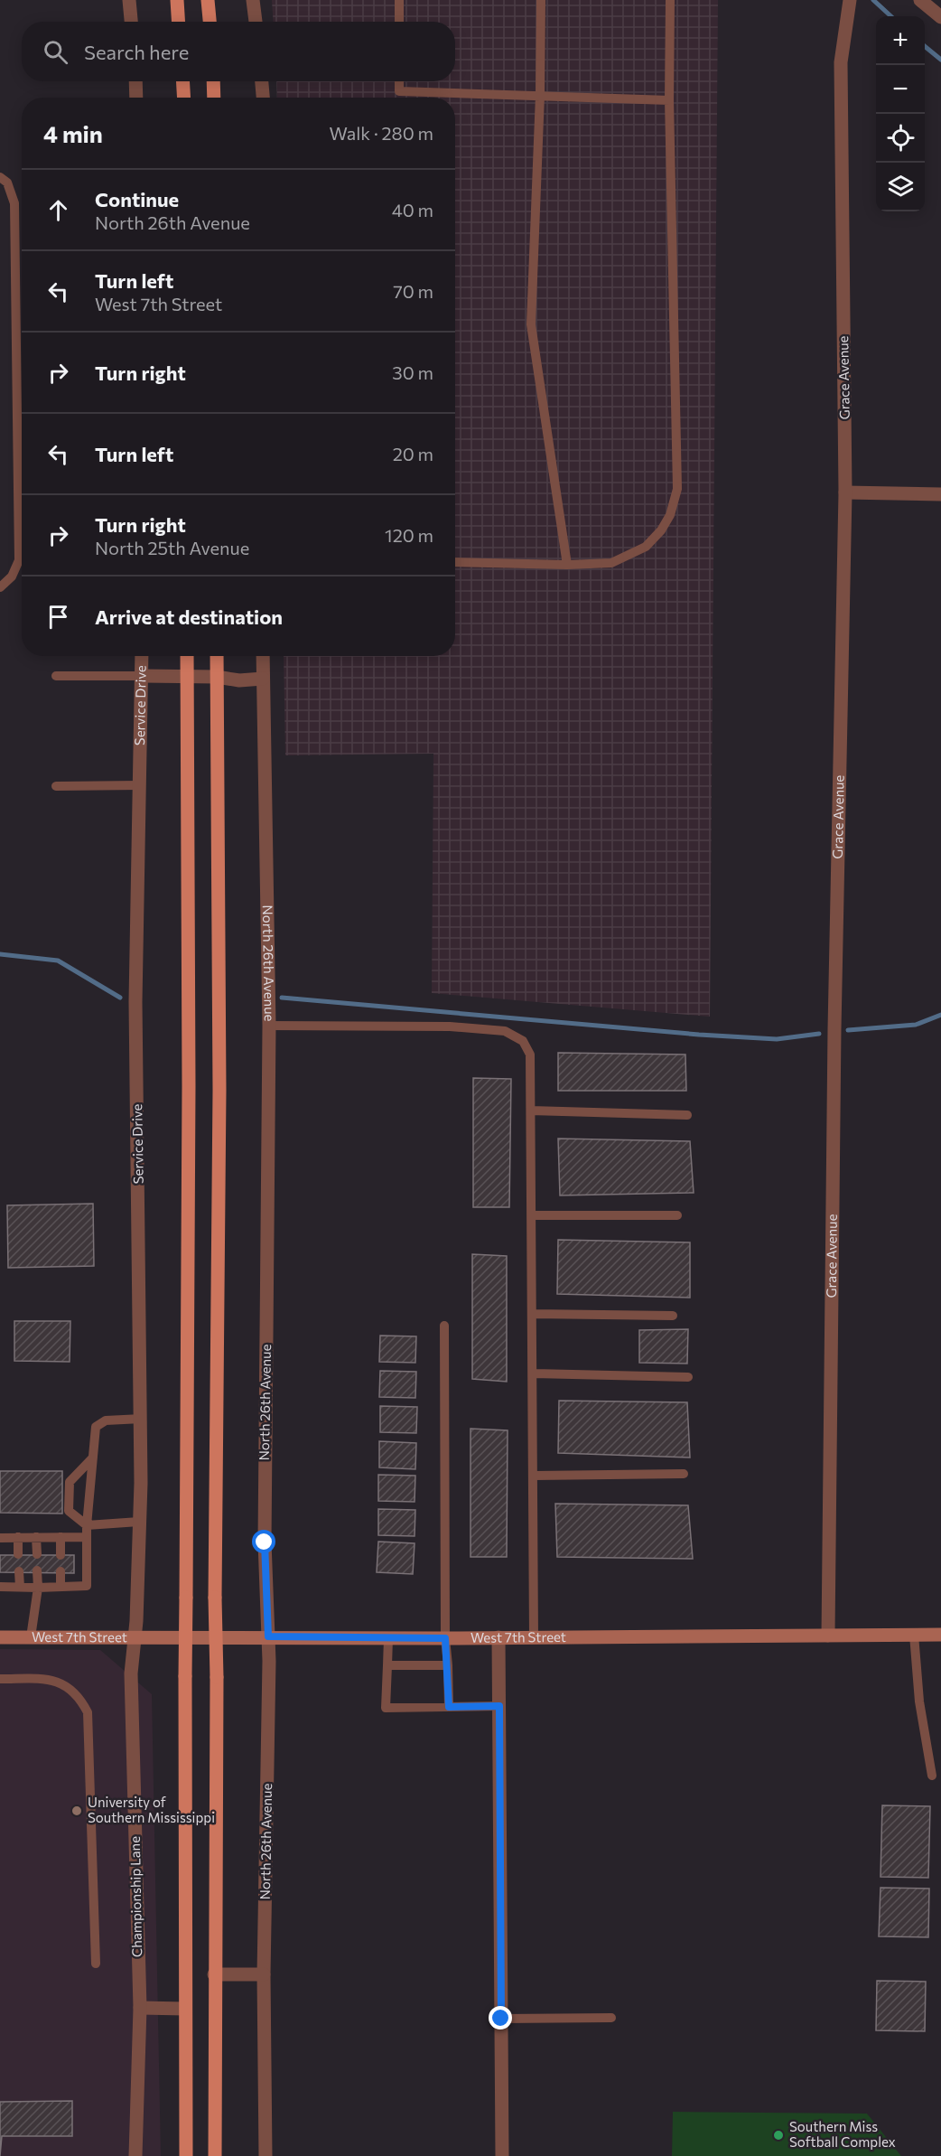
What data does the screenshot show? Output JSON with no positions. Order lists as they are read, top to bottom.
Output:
{
  "streets": {
    "main road": ["West 7th Street"],
    "street": [
      "Grace Avenue",
      "Service Drive",
      "North 26th Avenue",
      "Championship Lane"
    ]
  },
  "crossings": [
    ["Grace Avenue", "West 7th Street"],
    ["Service Drive", "West 7th Street"],
    ["Service Drive", "Championship Lane"],
    ["North 26th Avenue", "West 7th Street"],
    ["West 7th Street", "Championship Lane"]
  ],
  "places": ["University of Southern Mississippi", "Southern Miss Softball Complex"],
  "page": {
    "map_buttons": ["+", "−"],
    "search": "Search here",
    "heading": ["4 min", "Walk · 280 m"],
    "list": [
      ["Continue", "North 26th Avenue", "40 m"],
      ["Turn left", "West 7th Street", "70 m"],
      ["Turn right", "30 m"],
      ["Turn left", "20 m"],
      ["Turn right", "North 25th Avenue", "120 m"],
      "Arrive at destination"
    ]
  }
}
